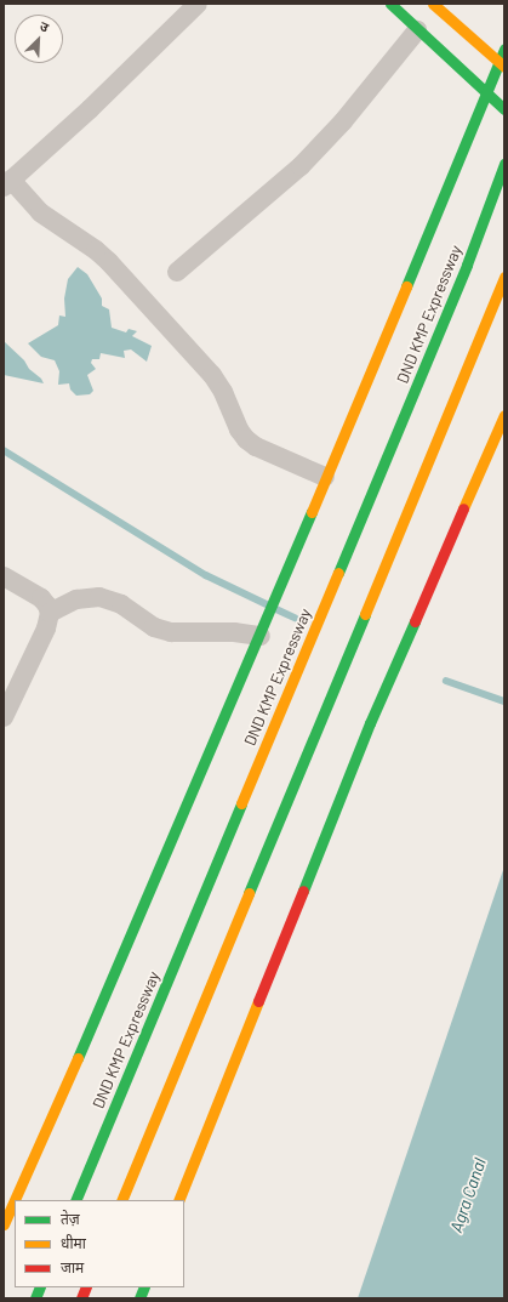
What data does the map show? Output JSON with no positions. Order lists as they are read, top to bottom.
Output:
{
  "streets": {
    "main road": ["DND KMP Expressway"]
  },
  "water": ["Agra Canal"],
  "legend": ["तेज़", "धीमा", "जाम"],
  "north": "top right"
}
